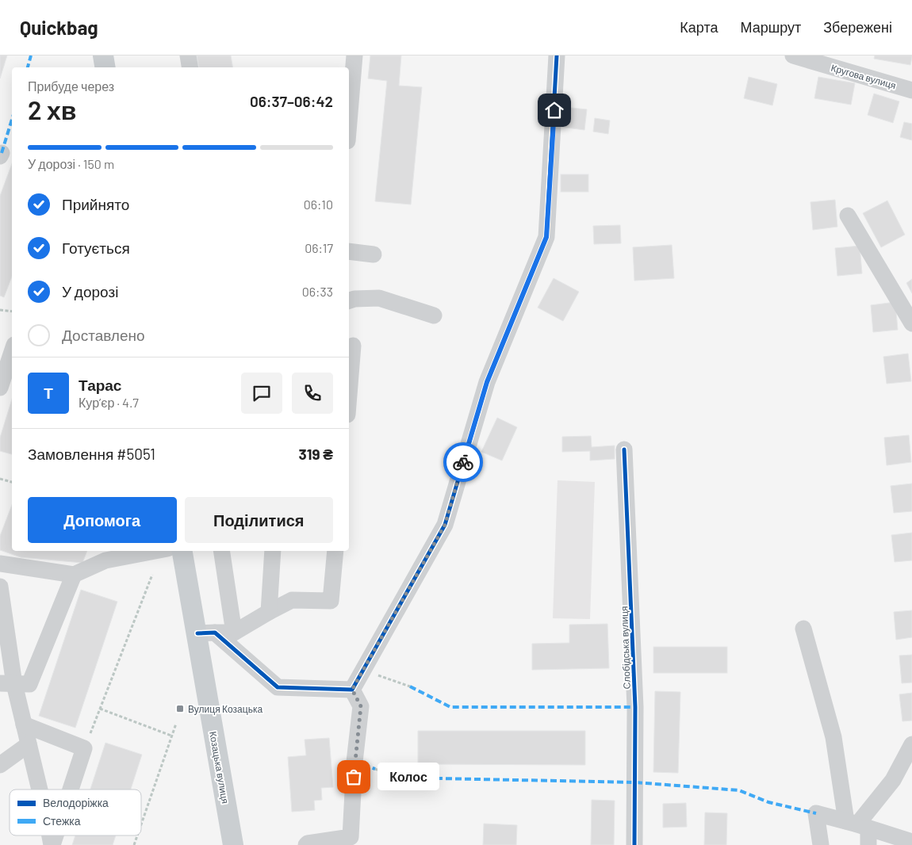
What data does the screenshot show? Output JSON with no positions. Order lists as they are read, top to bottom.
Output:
{
  "streets": {
    "main road": ["Козацька вулиця"],
    "street": ["Кругова вулиця", "Слобідська вулиця"]
  },
  "places": {
    "transit": ["Вулиця Козацька"],
    "other": ["Колос"]
  },
  "legend": ["Велодоріжка", "Стежка"],
  "page": {
    "header": "Quickbag",
    "nav": ["Карта", "Маршрут", "Збережені"],
    "heading": ["2 хв", "Прибуде через", "06:37–06:42"],
    "panel": [
      "Тарас",
      "Кур’єр · 4.7",
      "Замовлення #5051",
      "319 ₴"
    ],
    "bar": "У дорозі · 150 m",
    "list": [
      ["Прийнято", "06:10"],
      ["Готується", "06:17"],
      ["У дорозі", "06:33"],
      "Доставлено"
    ],
    "round": "Т",
    "buttons": ["Допомога", "Поділитися"],
    "bubble": "Колос"
  }
}
